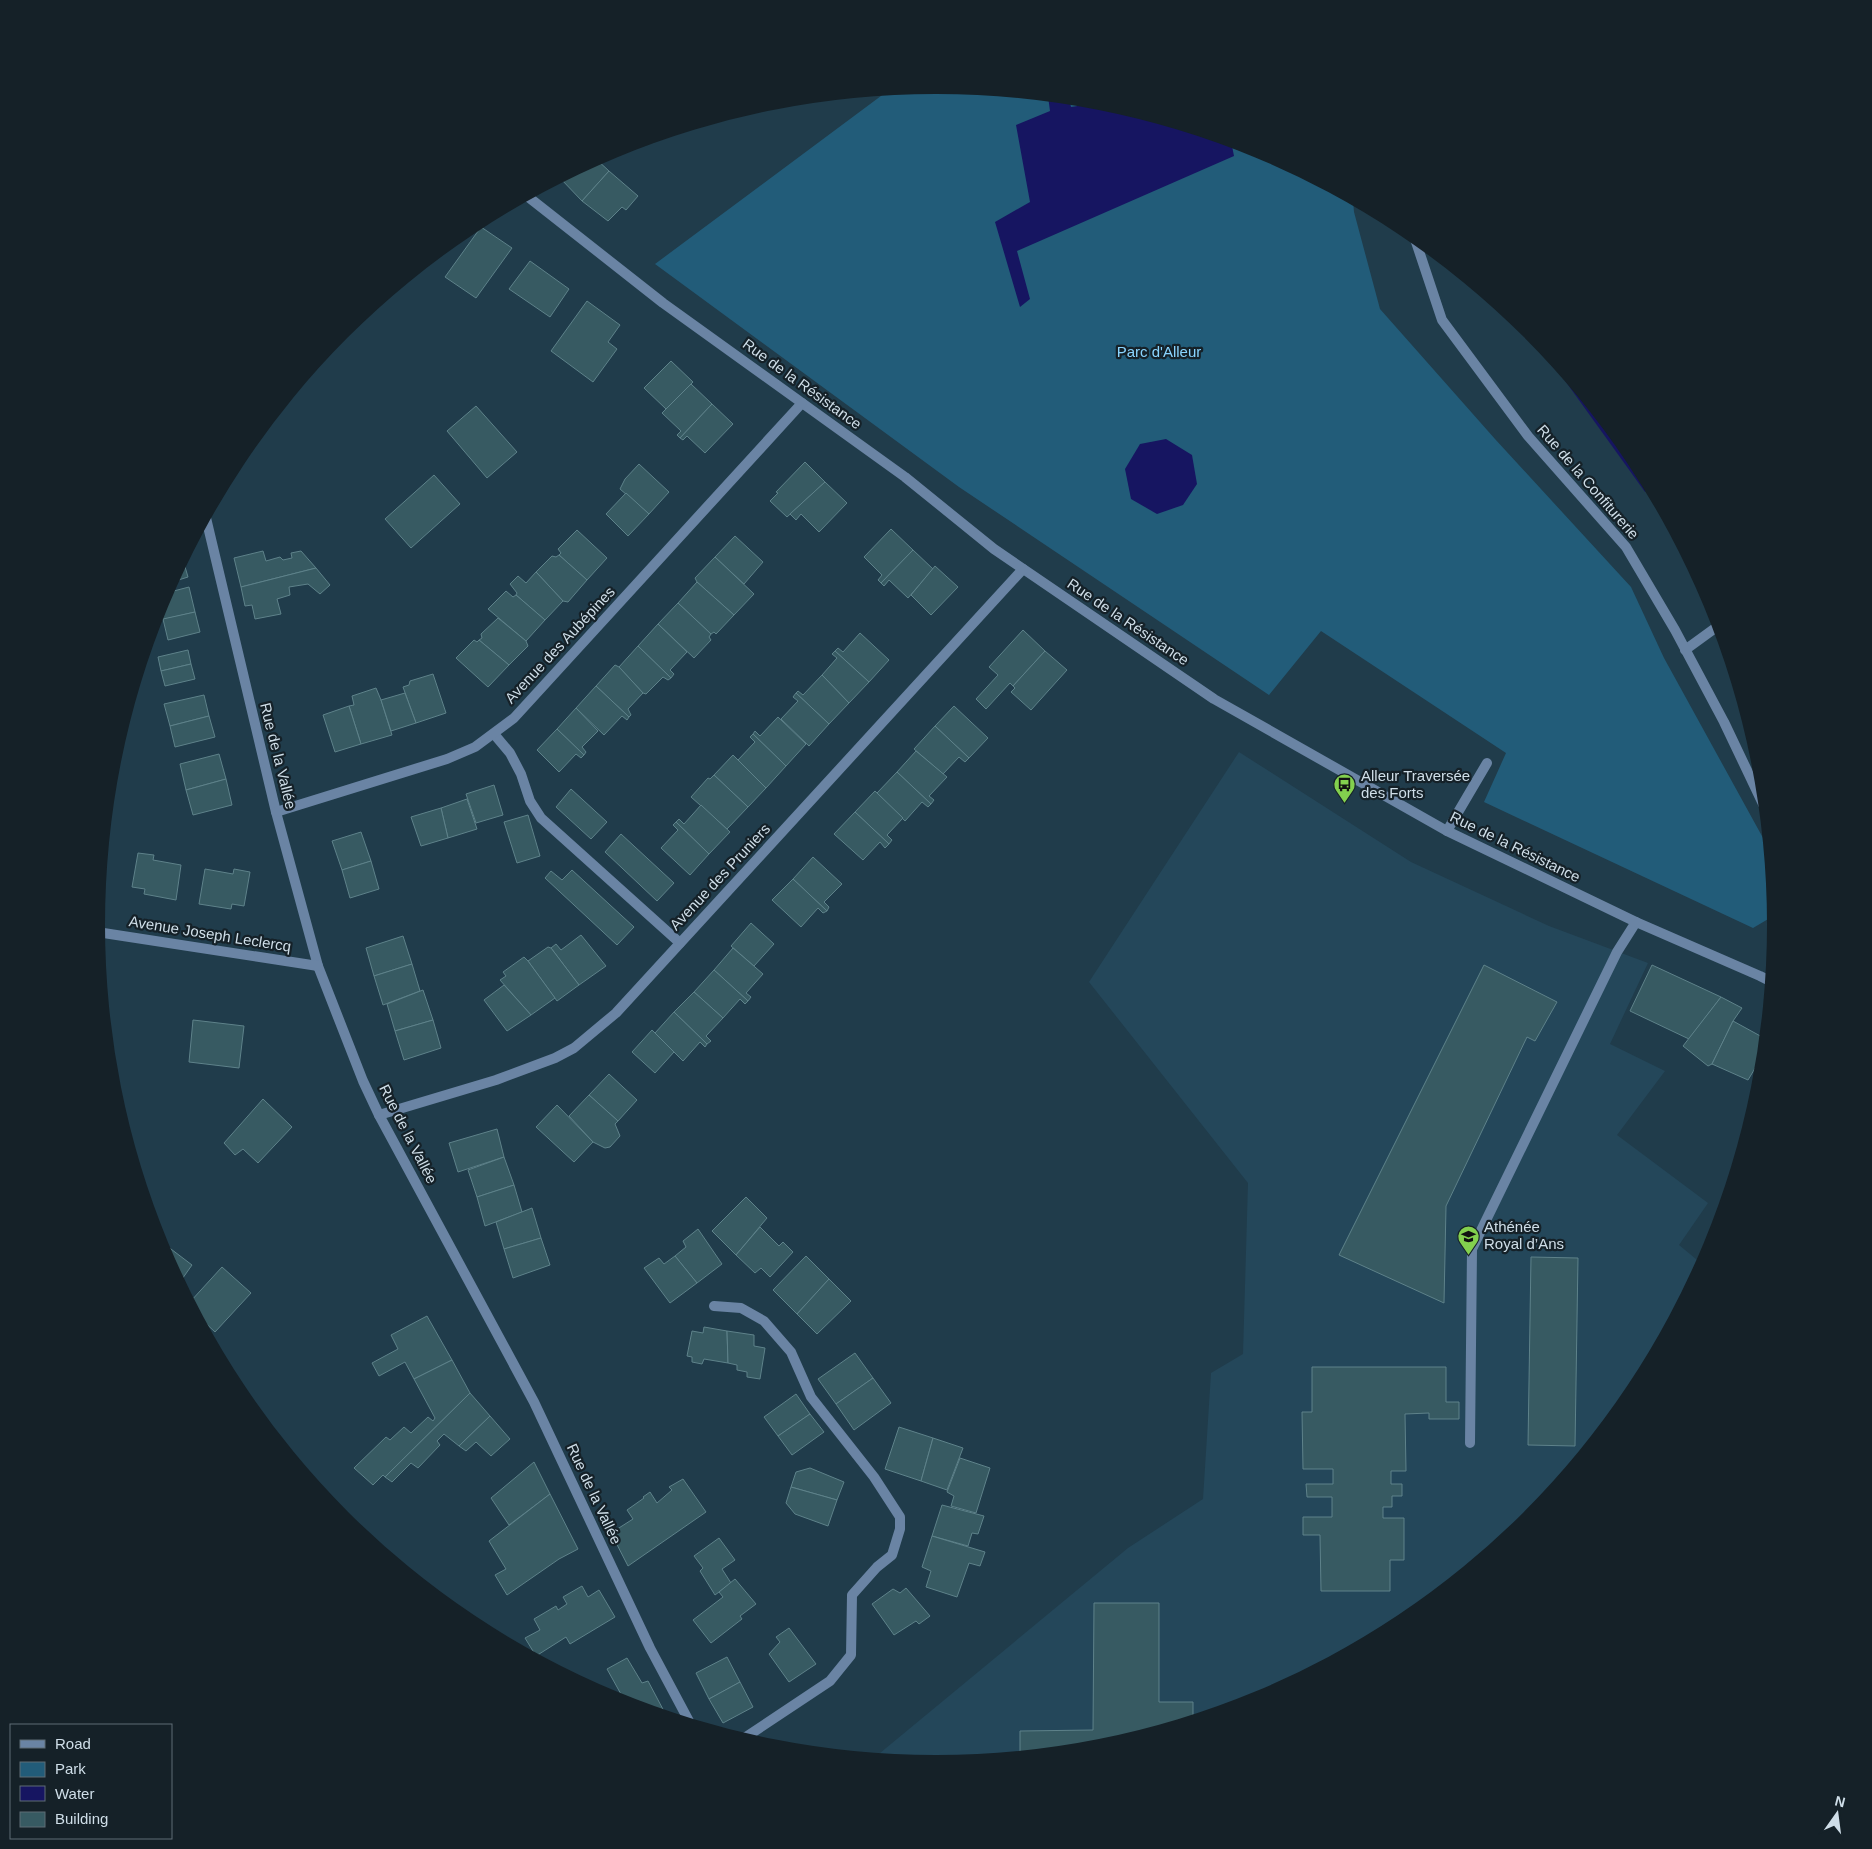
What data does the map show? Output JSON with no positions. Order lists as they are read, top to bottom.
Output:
{
  "streets": {
    "street": [
      "Rue de la Résistance",
      "Rue de la Confiturerie",
      "Avenue des Aubépines",
      "Rue de la Vallée",
      "Avenue des Pruniers",
      "Avenue Joseph Leclercq"
    ]
  },
  "crossings": [
    ["Rue de la Résistance", "Avenue des Aubépines"],
    ["Rue de la Résistance", "Avenue des Pruniers"],
    ["Avenue des Aubépines", "Rue de la Vallée"],
    ["Rue de la Vallée", "Avenue des Pruniers"],
    ["Rue de la Vallée", "Avenue Joseph Leclercq"]
  ],
  "parks": ["Parc d'Alleur"],
  "places": {
    "bus stop": ["Alleur Traversée des Forts"],
    "school or university": ["Athénée Royal d’Ans"]
  },
  "legend": [
    "Road",
    "Park",
    "Water",
    "Building"
  ],
  "north": "top"
}
